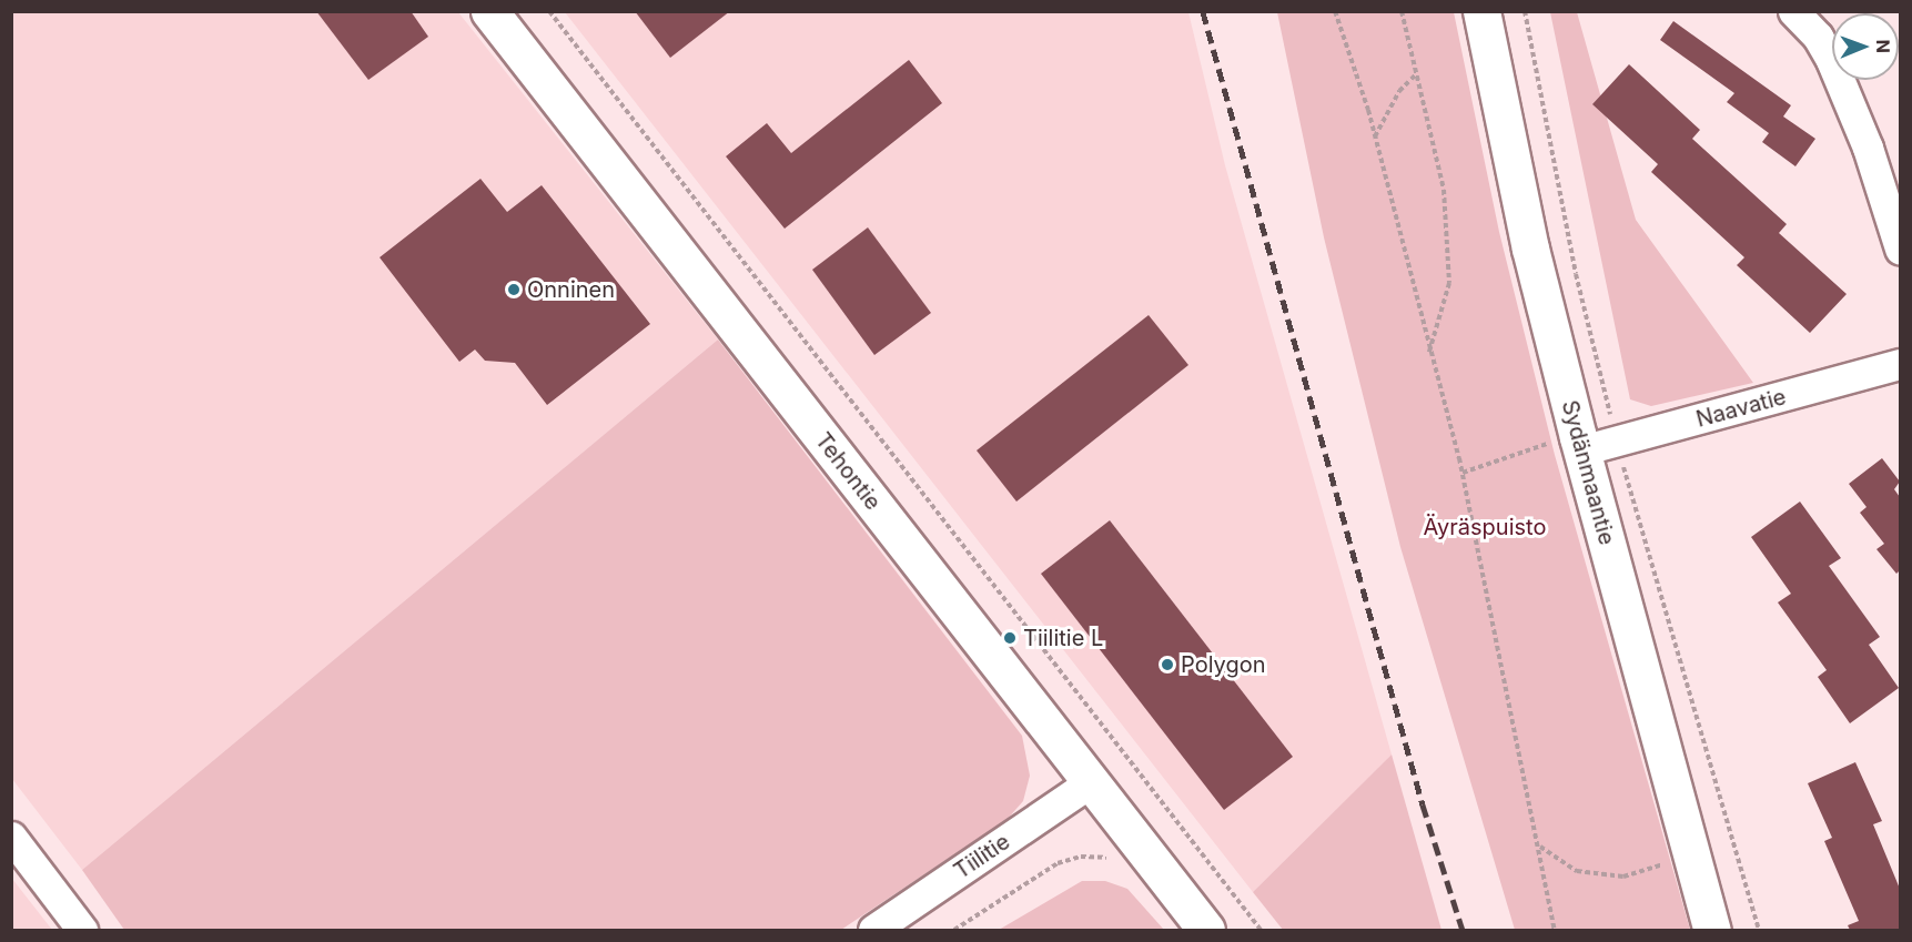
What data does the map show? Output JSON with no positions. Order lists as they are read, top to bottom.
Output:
{
  "streets": {
    "street": [
      "Naavatie",
      "Tehontie",
      "Sydänmaantie",
      "Tiilitie"
    ]
  },
  "crossings": [
    ["Naavatie", "Sydänmaantie"],
    ["Tehontie", "Tiilitie"]
  ],
  "parks": ["Äyräspuisto"],
  "places": ["Onninen", "Tiilitie L", "Polygon"],
  "north": "right"
}
